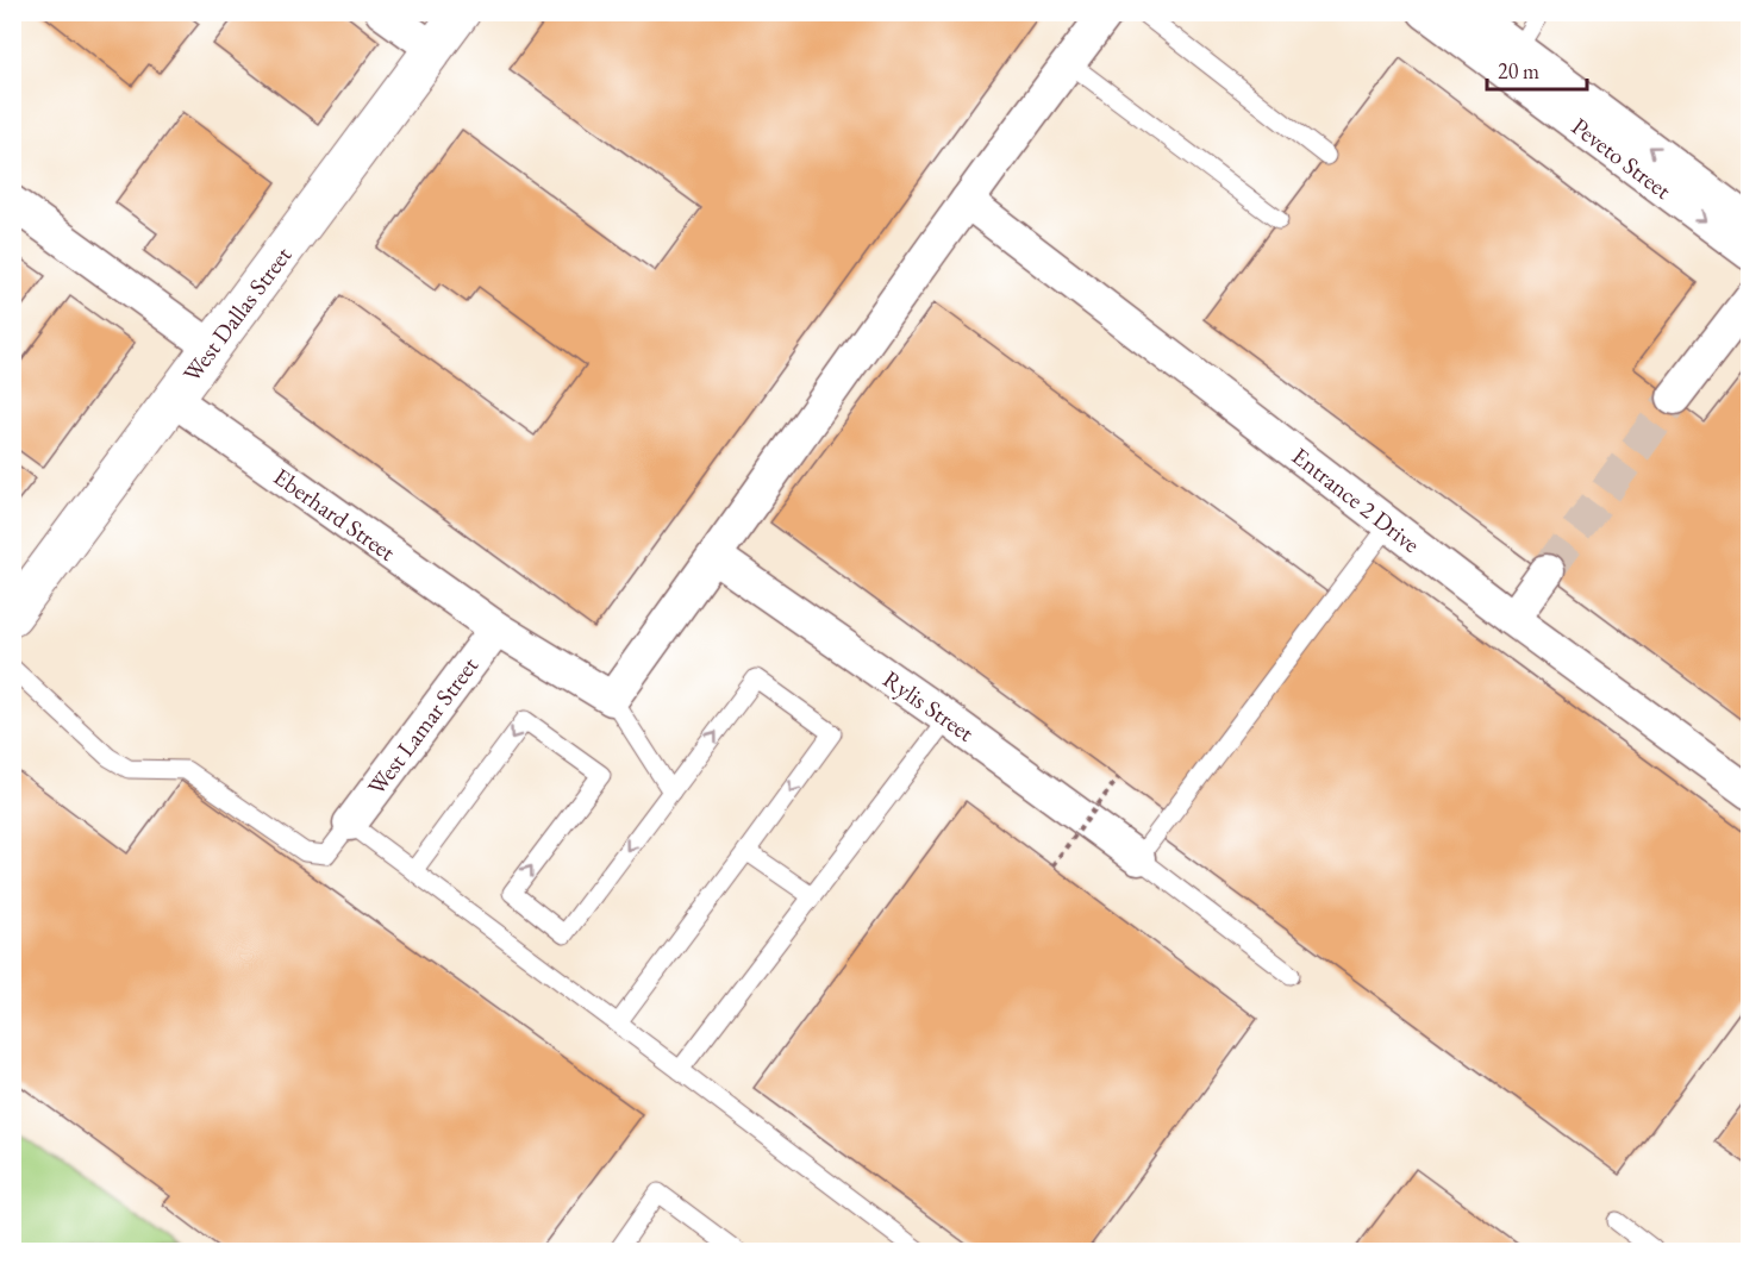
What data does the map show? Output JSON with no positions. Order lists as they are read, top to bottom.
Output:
{
  "streets": {
    "main road": ["West Dallas Street"],
    "street": [
      "Peveto Street",
      "Entrance 2 Drive",
      "Eberhard Street",
      "Rylis Street",
      "West Lamar Street"
    ]
  },
  "crossings": [
    ["West Dallas Street", "Eberhard Street"],
    ["Eberhard Street", "West Lamar Street"]
  ],
  "scale_bar": "20 m"
}
